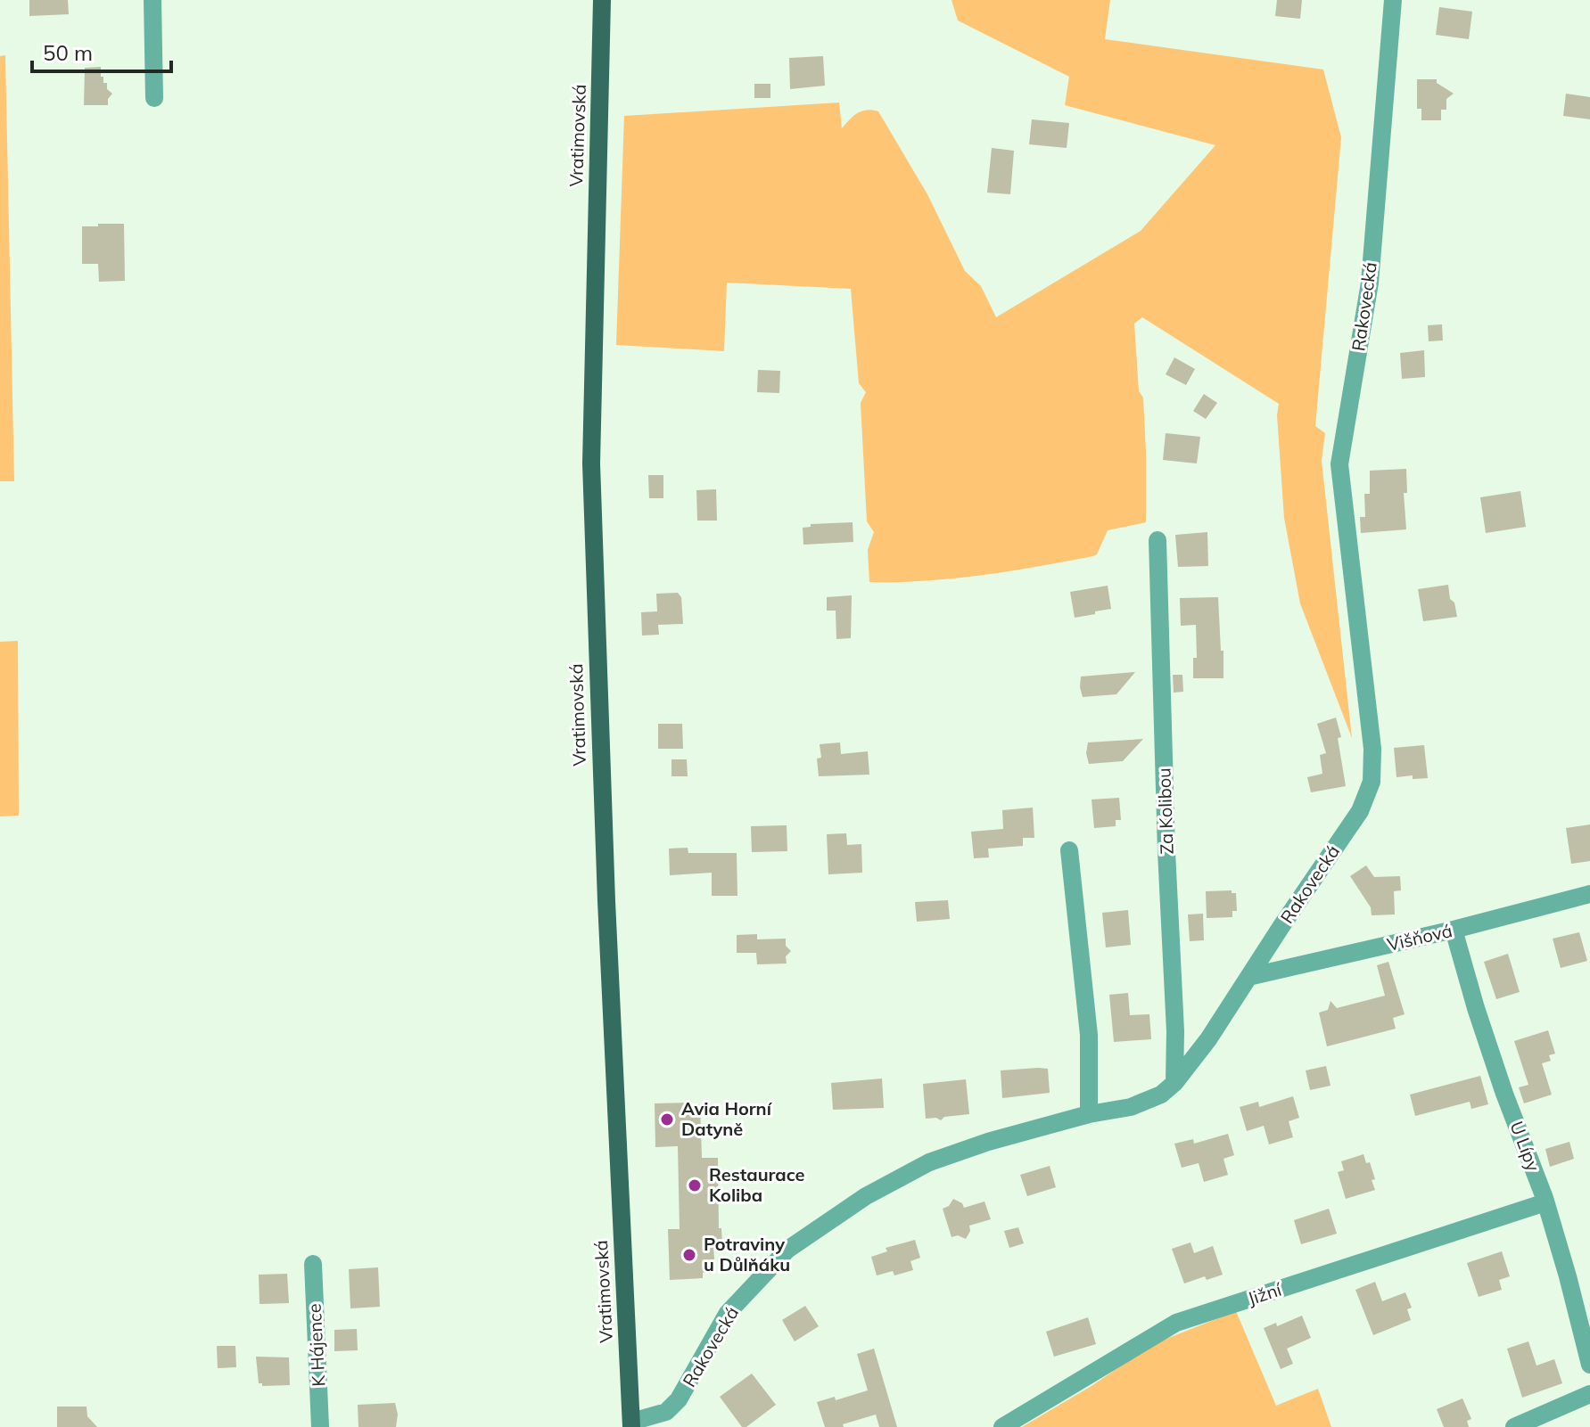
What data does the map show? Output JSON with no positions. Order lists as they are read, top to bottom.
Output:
{
  "streets": {
    "main road": ["Vratimovská"],
    "street": [
      "Rakovecká",
      "Za Kolibou",
      "Višňová",
      "U Lípy",
      "Jižní",
      "K Hájence"
    ]
  },
  "crossings": [
    ["Vratimovská", "Rakovecká"],
    ["Rakovecká", "Za Kolibou"],
    ["Rakovecká", "Višňová"],
    ["Višňová", "U Lípy"],
    ["U Lípy", "Jižní"]
  ],
  "places": ["Avia Horní Datyně", "Restaurace Koliba", "Potraviny u Důlňáku"],
  "scale_bar": "50 m"
}
